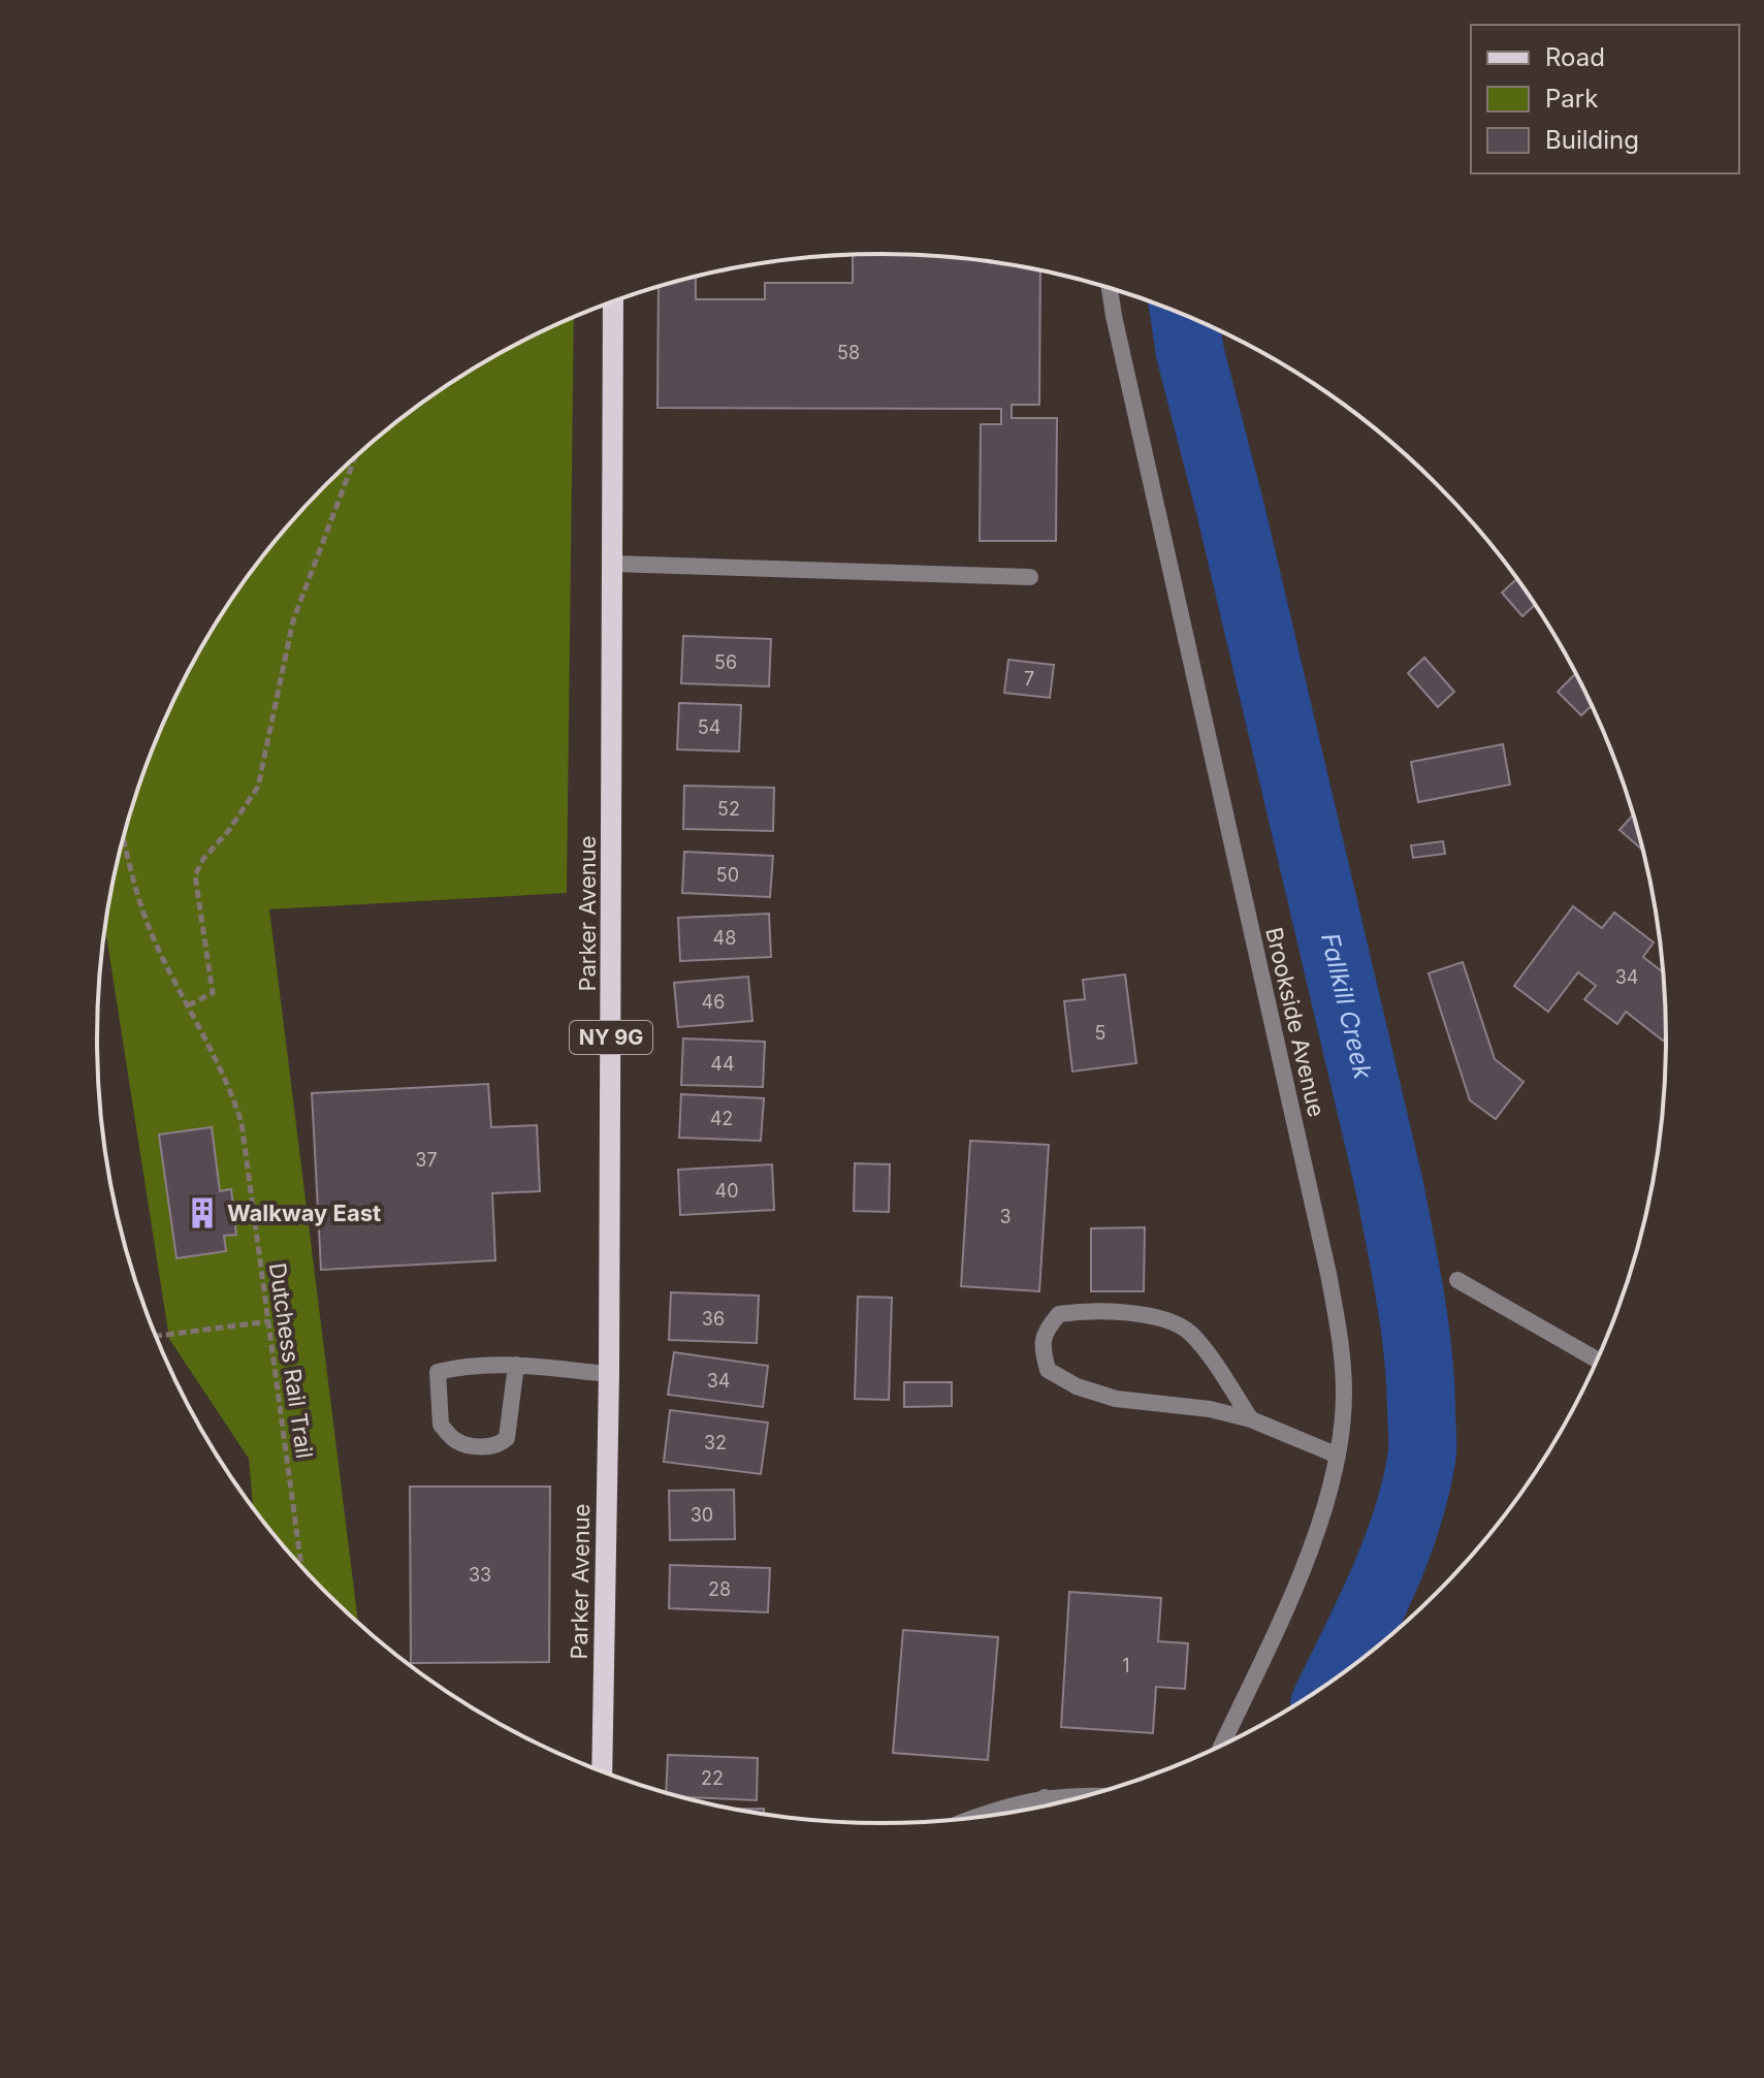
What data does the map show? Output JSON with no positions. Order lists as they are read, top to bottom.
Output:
{
  "streets": {
    "main road": ["Parker Avenue", "NY 9G"],
    "street": ["Brookside Avenue"],
    "path": ["Dutchess Rail Trail"]
  },
  "water": ["Fallkill Creek"],
  "places": {
    "building": ["Walkway East"]
  },
  "house_numbers": [
    "58",
    "56",
    "7",
    "54",
    "52",
    "50",
    "48",
    "34",
    "46",
    "5",
    "44",
    "42",
    "37",
    "40",
    "3",
    "36",
    "34",
    "32",
    "30",
    "33",
    "28",
    "1",
    "22"
  ],
  "legend": ["Road", "Park", "Building"]
}
